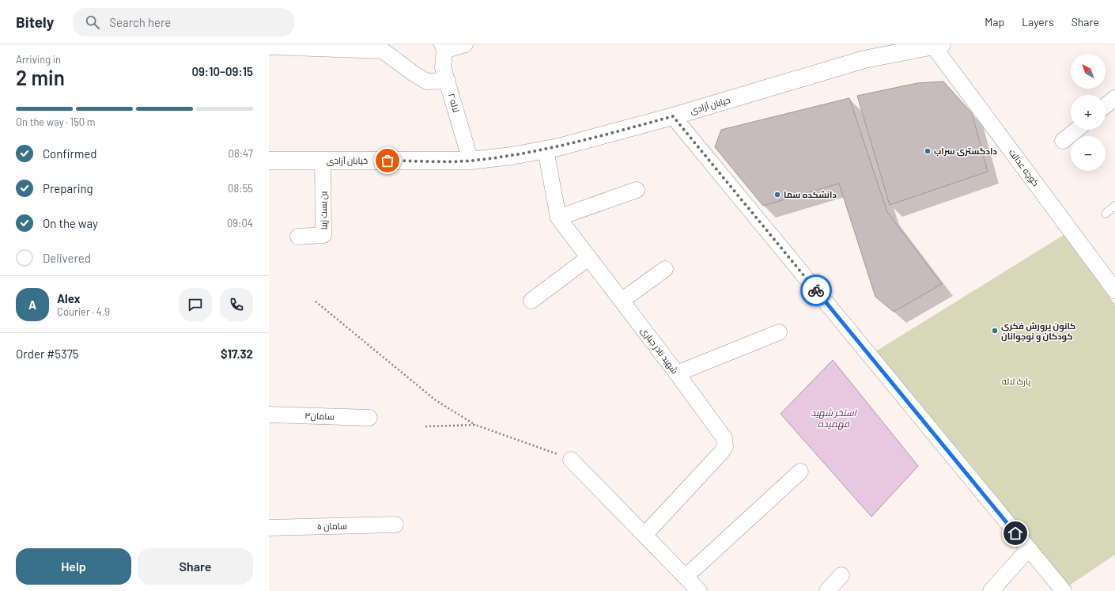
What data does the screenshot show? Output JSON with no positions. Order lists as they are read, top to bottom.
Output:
{
  "streets": {
    "main road": ["خیابان آزادی"],
    "street": [
      "لاله ۲",
      "کوچه عدالت",
      "بن بست زیبا",
      "شهید نادر جباری",
      "سامان۳",
      "سامان ۵"
    ]
  },
  "crossings": [
    ["لاله ۲", "خیابان آزادی"],
    ["خیابان آزادی", "کوچه عدالت"],
    ["خیابان آزادی", "بن بست زیبا"],
    ["خیابان آزادی", "شهید نادر جباری"]
  ],
  "water": ["استخر شهید فهمیده"],
  "parks": ["پارک لاله"],
  "places": ["دادگستری سراب", "دانشکده سما", "کانون پرورش فکری کودکان و نوجوانان"],
  "north": "top left",
  "page": {
    "header": "Bitely",
    "search": "Search here",
    "nav": ["Map", "Layers", "Share"],
    "heading": ["2 min", "Arriving in", "09:10–09:15"],
    "panel": [
      "Alex",
      "Courier · 4.9",
      "Order #5375",
      "$17.32"
    ],
    "map_buttons": ["+", "−"],
    "bar": "On the way · 150 m",
    "list": [
      ["Confirmed", "08:47"],
      ["Preparing", "08:55"],
      ["On the way", "09:04"],
      "Delivered"
    ],
    "round": "A",
    "buttons": ["Help", "Share"]
  }
}
